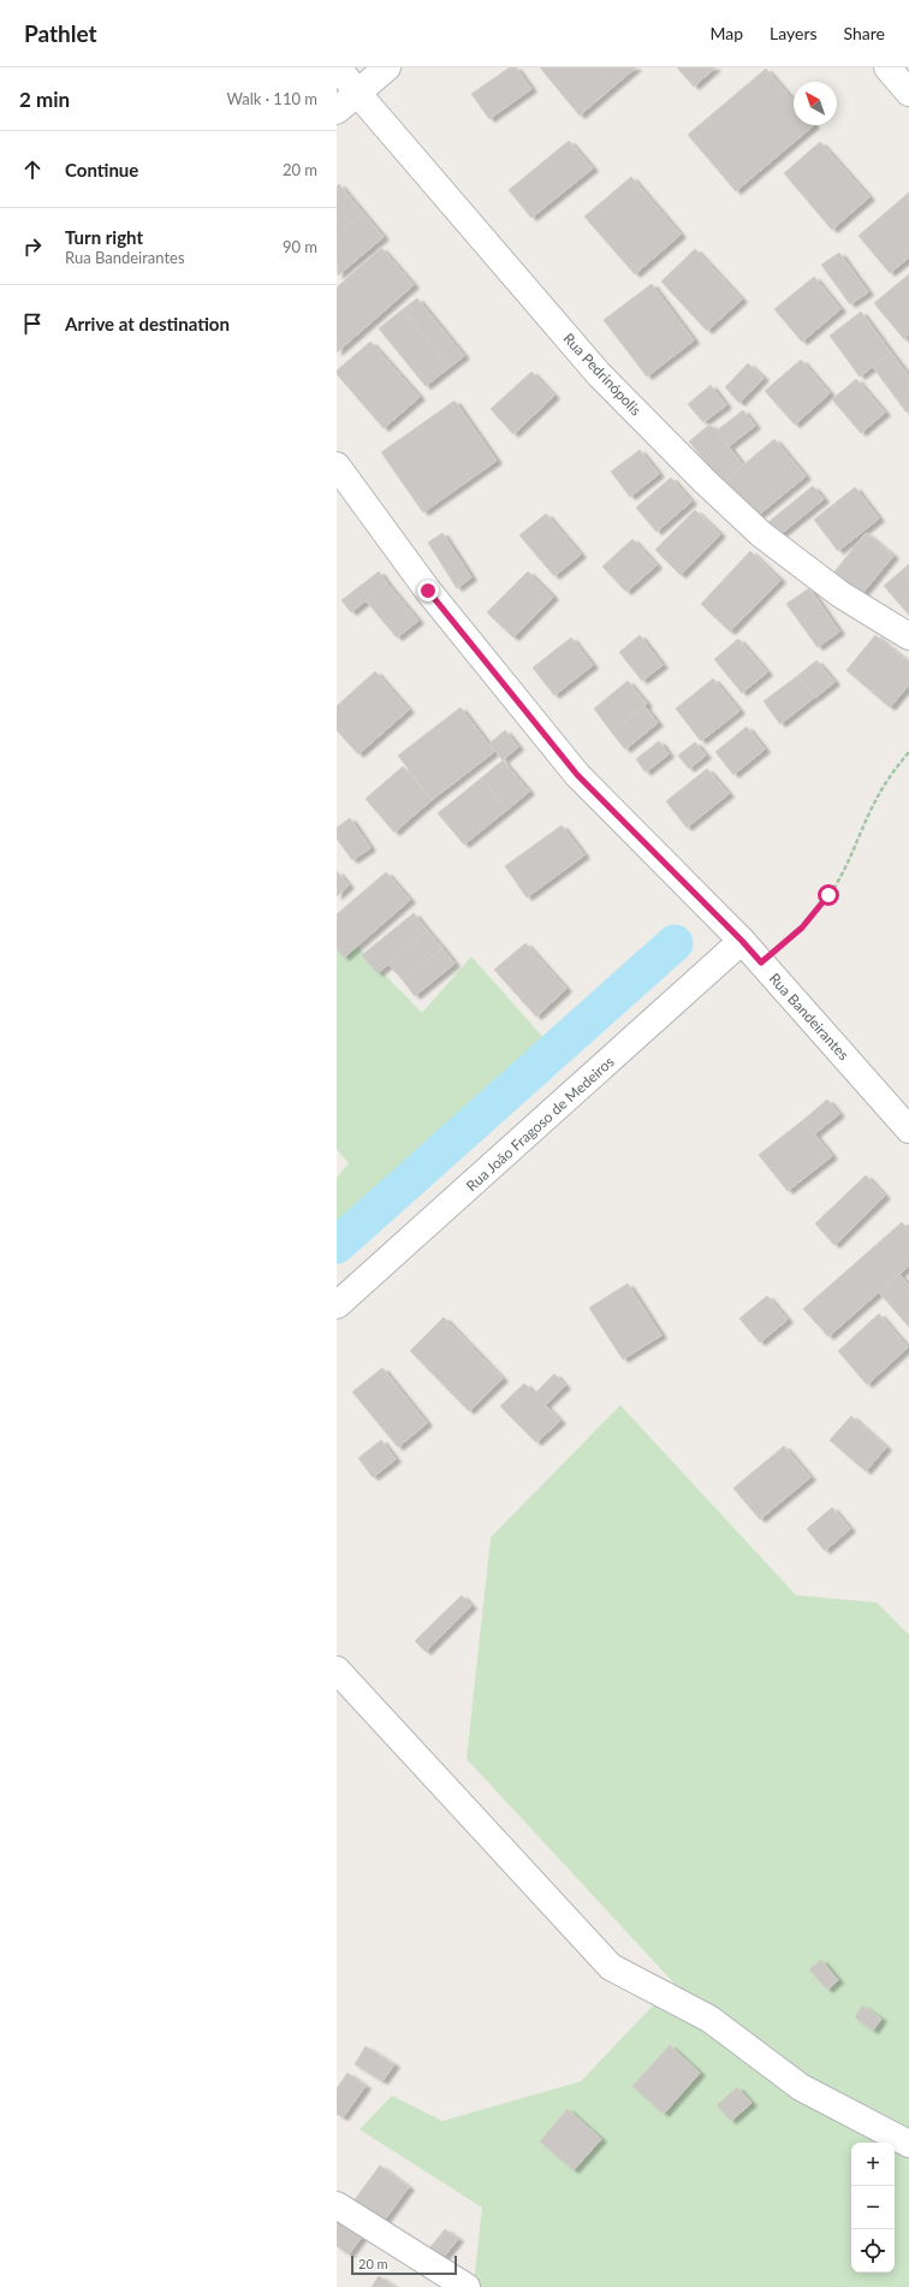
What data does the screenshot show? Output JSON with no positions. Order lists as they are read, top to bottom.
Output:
{
  "streets": {
    "street": ["Rua Pedrinópolis", "Rua Bandeirantes", "Rua João Fragoso de Medeiros"]
  },
  "crossings": [
    ["Rua Bandeirantes", "Rua João Fragoso de Medeiros"]
  ],
  "scale_bar": "20 m",
  "north": "top left",
  "page": {
    "header": "Pathlet",
    "nav": ["Map", "Layers", "Share"],
    "heading": ["2 min", "Walk · 110 m"],
    "list": [
      ["Continue", "20 m"],
      ["Turn right", "Rua Bandeirantes", "90 m"],
      "Arrive at destination"
    ],
    "map_buttons": ["+", "−"],
    "scale": "20 m"
  }
}
